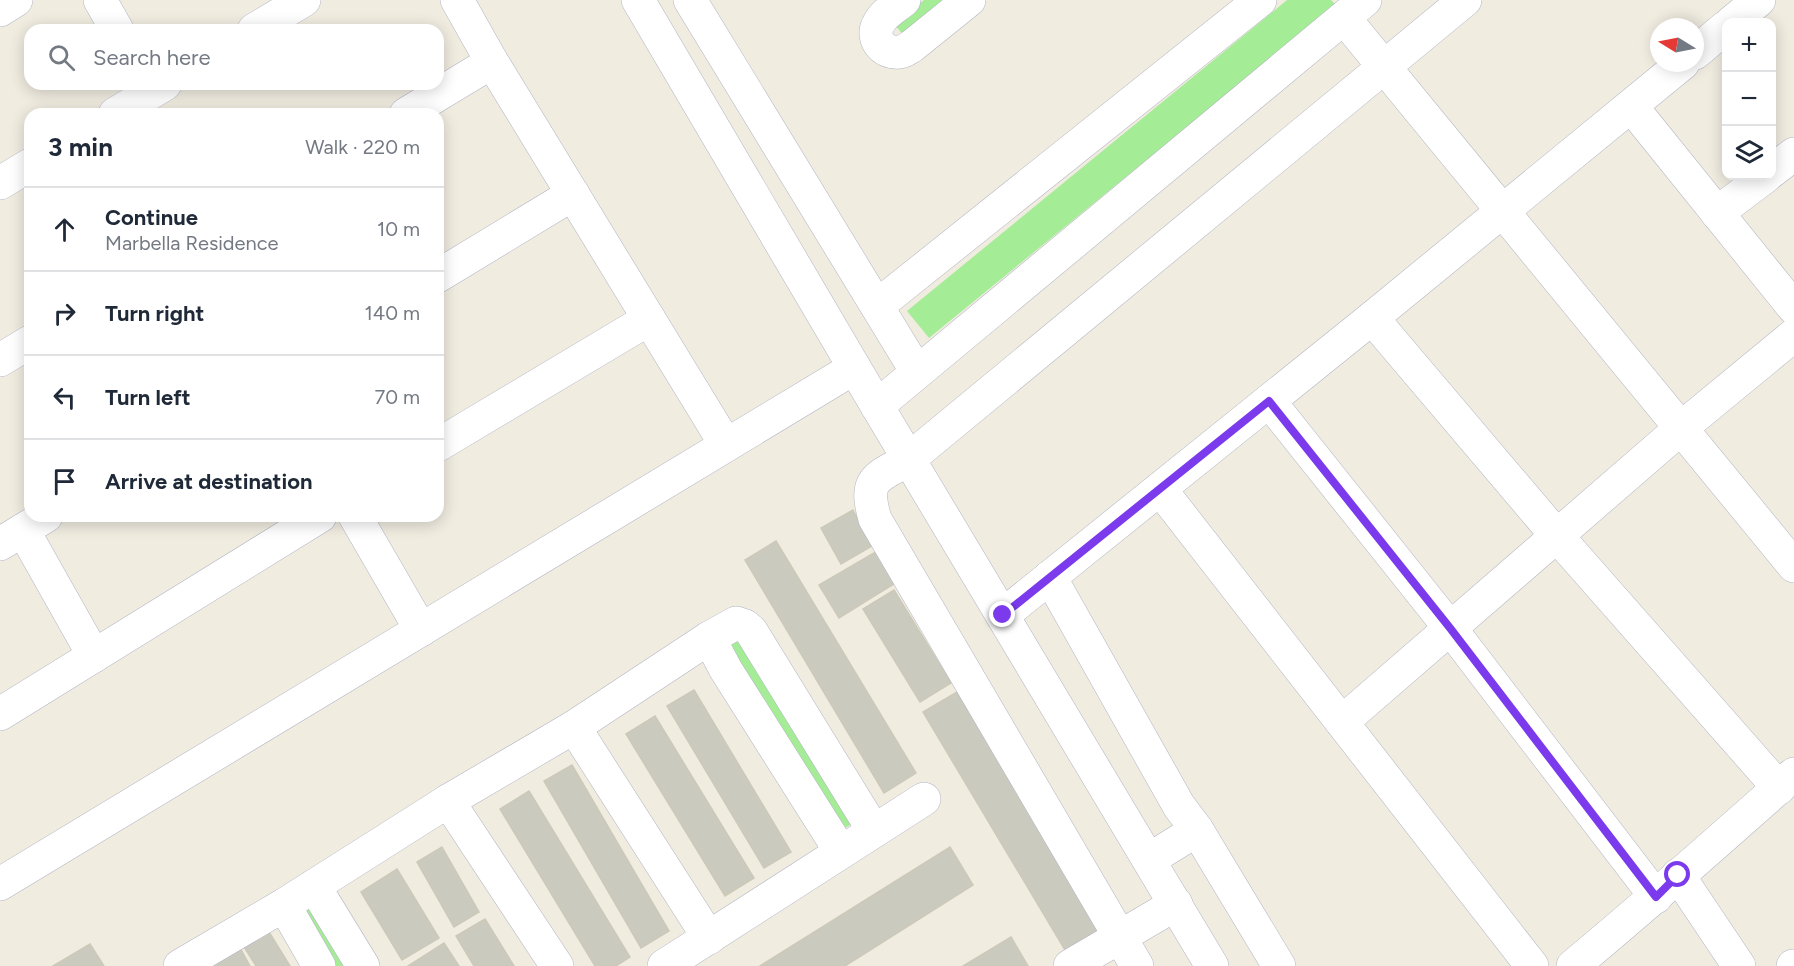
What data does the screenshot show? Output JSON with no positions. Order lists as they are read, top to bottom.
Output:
{
  "north": "left",
  "page": {
    "map_buttons": ["+", "−"],
    "search": "Search here",
    "heading": ["3 min", "Walk · 220 m"],
    "list": [
      ["Continue", "Marbella Residence", "10 m"],
      ["Turn right", "140 m"],
      ["Turn left", "70 m"],
      "Arrive at destination"
    ]
  }
}
